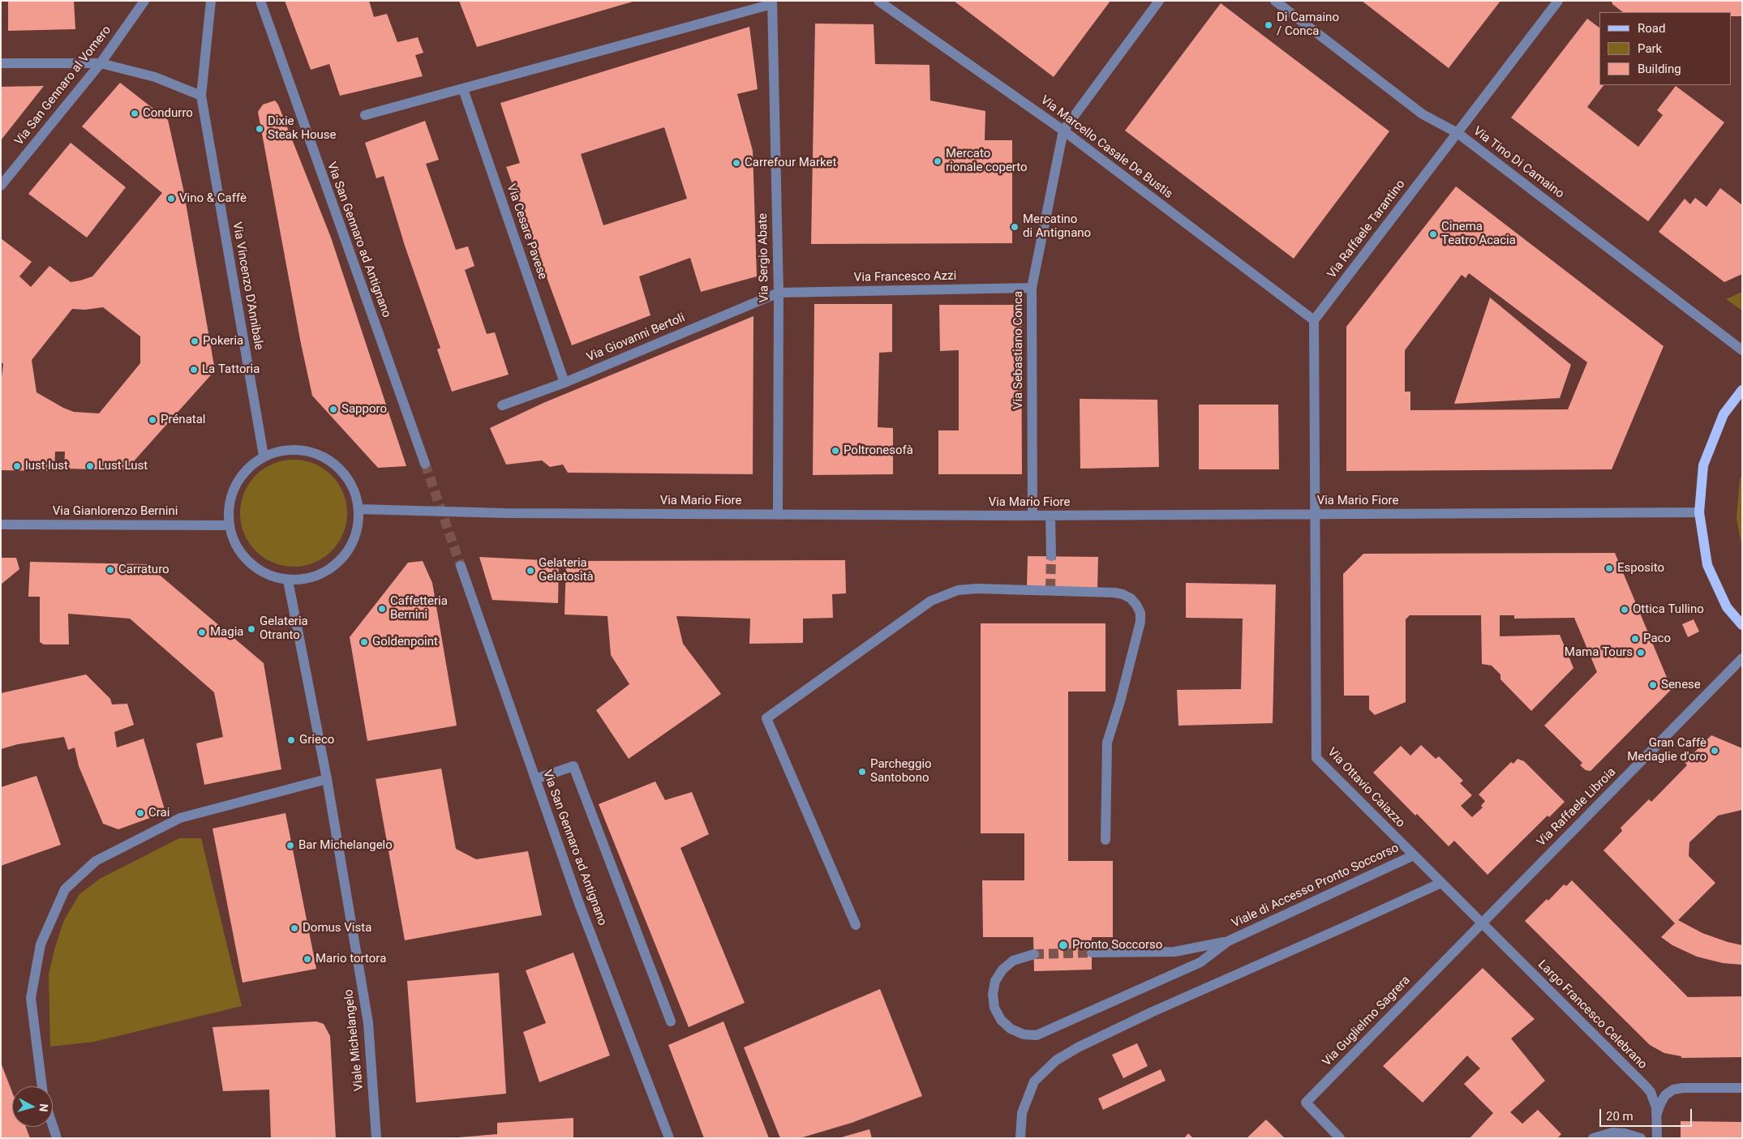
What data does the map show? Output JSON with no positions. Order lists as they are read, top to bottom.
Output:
{
  "streets": {
    "street": [
      "Via San Gennaro al Vomero",
      "Via Marcello Casale De Bustis",
      "Via Tino Di Camaino",
      "Via Raffaele Tarantino",
      "Via Cesare Pavese",
      "Via San Gennaro ad Antignano",
      "Via Sergio Abate",
      "Via Francesco Azzi",
      "Via Vincenzo D'Annibale",
      "Via Giovanni Bertoli",
      "Via Sebastiano Conca",
      "Via Mario Fiore",
      "Via Gianlorenzo Bernini",
      "Via Ottavio Caiazzo",
      "Via Raffaele Libroia",
      "Viale di Accesso Pronto Soccorso",
      "Largo Francesco Celebrano",
      "Via Guglielmo Sagrera",
      "Viale Michelangelo"
    ]
  },
  "crossings": [
    ["Via Marcello Casale De Bustis", "Via Raffaele Tarantino"],
    ["Via Marcello Casale De Bustis", "Via Sebastiano Conca"],
    ["Via Tino Di Camaino", "Via Raffaele Tarantino"],
    ["Via Cesare Pavese", "Via Giovanni Bertoli"],
    ["Via Sergio Abate", "Via Francesco Azzi"],
    ["Via Sergio Abate", "Via Giovanni Bertoli"],
    ["Via Sergio Abate", "Via Mario Fiore"],
    ["Via Francesco Azzi", "Via Giovanni Bertoli"],
    ["Via Francesco Azzi", "Via Sebastiano Conca"],
    ["Via Vincenzo D'Annibale", "Via Mario Fiore"],
    ["Via Vincenzo D'Annibale", "Via Gianlorenzo Bernini"],
    ["Via Vincenzo D'Annibale", "Viale Michelangelo"],
    ["Via Sebastiano Conca", "Via Mario Fiore"],
    ["Via Mario Fiore", "Via Gianlorenzo Bernini"],
    ["Via Mario Fiore", "Via Ottavio Caiazzo"],
    ["Via Mario Fiore", "Viale Michelangelo"],
    ["Via Gianlorenzo Bernini", "Viale Michelangelo"],
    ["Via Ottavio Caiazzo", "Via Raffaele Libroia"],
    ["Via Ottavio Caiazzo", "Viale di Accesso Pronto Soccorso"],
    ["Via Ottavio Caiazzo", "Largo Francesco Celebrano"],
    ["Via Ottavio Caiazzo", "Via Guglielmo Sagrera"],
    ["Via Raffaele Libroia", "Largo Francesco Celebrano"],
    ["Via Raffaele Libroia", "Via Guglielmo Sagrera"],
    ["Largo Francesco Celebrano", "Via Guglielmo Sagrera"]
  ],
  "places": [
    "Di Camaino / Conca",
    "Condurro",
    "Dixie Steak House",
    "Mercato rionale coperto",
    "Carrefour Market",
    "Vino & Caffè",
    "Mercatino di Antignano",
    "Cinema Teatro Acacia",
    "Pokeria",
    "La Tattoria",
    "Sapporo",
    "Prénatal",
    "Poltronesofà",
    "lust lust",
    "Lust Lust",
    "Esposito",
    "Carraturo",
    "Gelateria Gelatosità",
    "Caffetteria Bernini",
    "Ottica Tullino",
    "Gelateria Otranto",
    "Magia",
    "Paco",
    "Goldenpoint",
    "Mama Tours",
    "Senese",
    "Grieco",
    "Gran Caffè Medaglie d'oro",
    "Parcheggio Santobono",
    "Crai",
    "Bar Michelangelo",
    "Domus Vista",
    "Pronto Soccorso",
    "Mario tortora"
  ],
  "legend": ["Road", "Park", "Building"],
  "scale_bar": "20 m",
  "north": "right"
}
